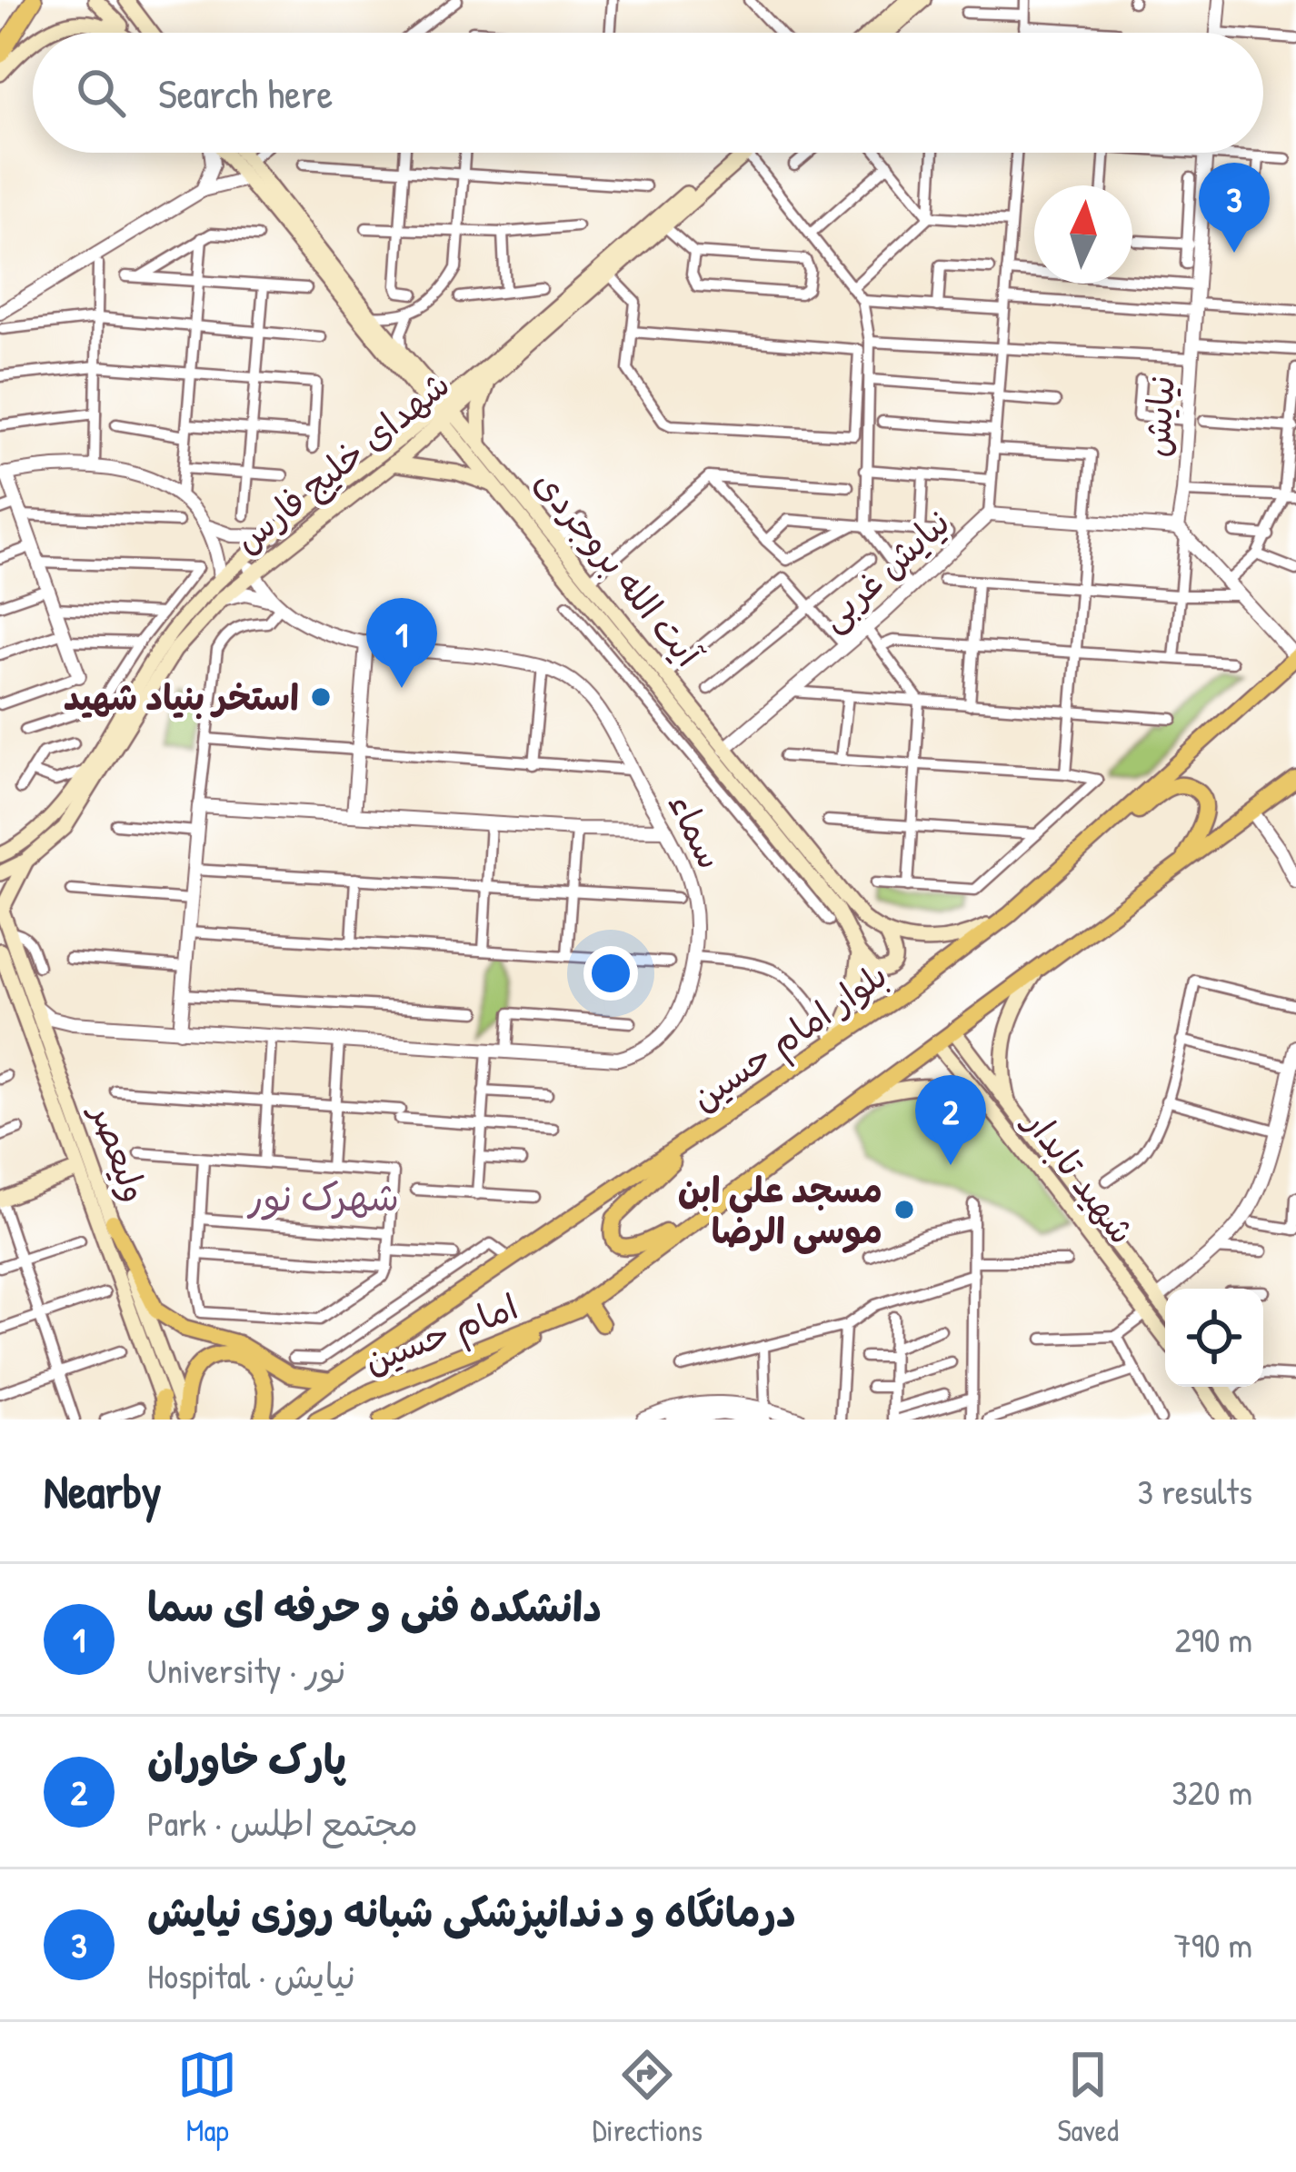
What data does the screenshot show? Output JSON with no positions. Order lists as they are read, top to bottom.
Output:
{
  "streets": {
    "main road": [
      "شهدای خلیج فارس",
      "آیت الله بروجردی",
      "بلوار امام حسین",
      "ولیعصر",
      "شهید تابدار",
      "امام حسین"
    ],
    "street": ["نیایش", "نیایش غربی", "سماء"]
  },
  "crossings": [
    ["نیایش", "نیایش غربی"],
    ["شهدای خلیج فارس", "آیت الله بروجردی"],
    ["شهدای خلیج فارس", "سماء"],
    ["آیت الله بروجردی", "نیایش غربی"]
  ],
  "districts": ["شهرک نور"],
  "places": ["استخر بنیاد شهید", "مسجد علی ابن موسی الرضا"],
  "north": "top",
  "page": {
    "search": "Search here",
    "pins": ["3", "1", "2"],
    "heading": ["Nearby", "3 results"],
    "list": [
      {
        "mark": "1",
        "name": "دانشکده فنی و حرفه ای سما",
        "note": "University · نور",
        "value": "290 m"
      },
      {
        "mark": "2",
        "name": "پارک خاوران",
        "note": "Park · مجتمع اطلس",
        "value": "320 m"
      },
      {
        "mark": "3",
        "name": "درمانگاه و دندانپزشکی شبانه روزی نیایش",
        "note": "Hospital · نیایش",
        "value": "790 m"
      }
    ],
    "nav": ["Map", "Directions", "Saved"]
  }
}
